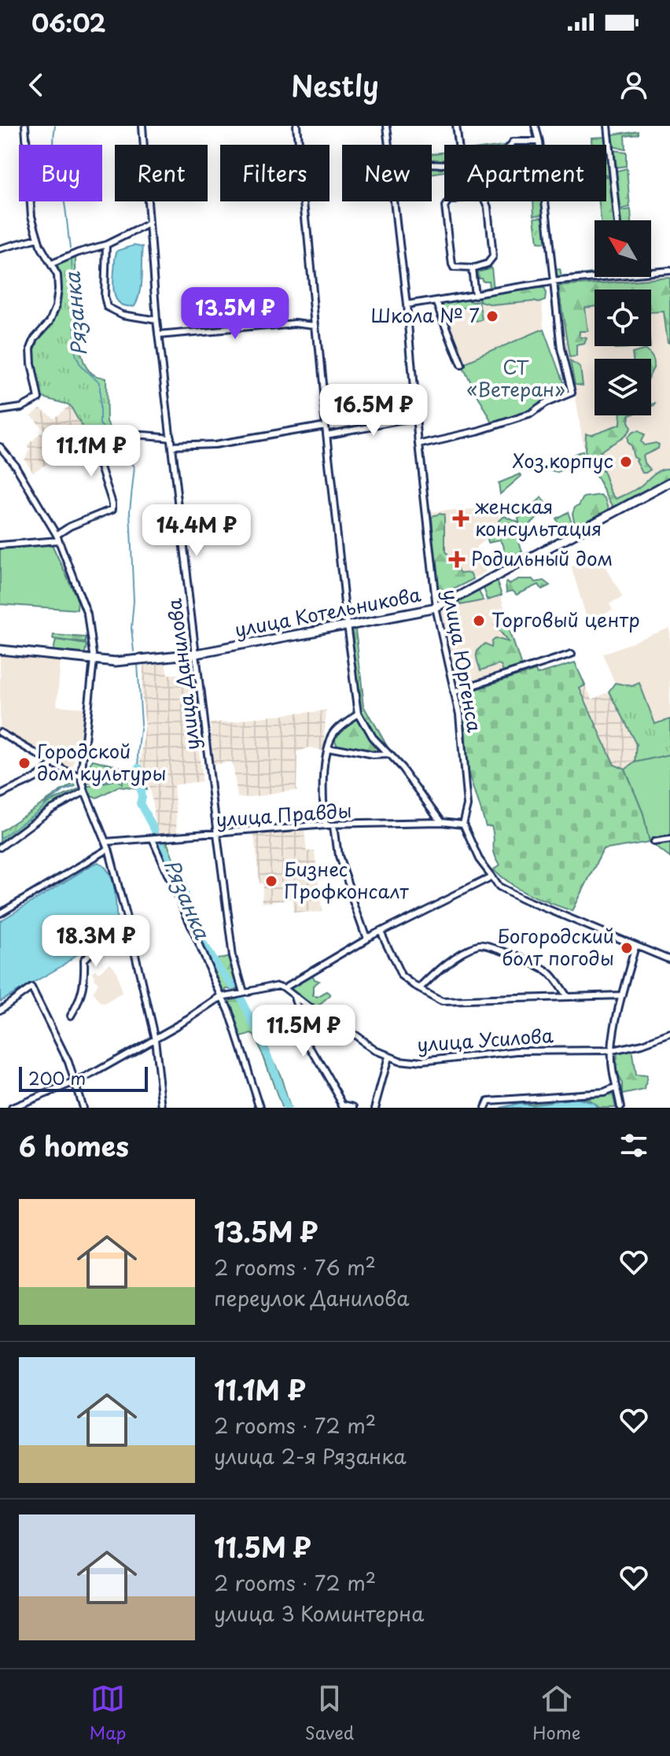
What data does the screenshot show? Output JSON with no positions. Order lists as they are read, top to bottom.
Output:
{
  "streets": {
    "street": [
      "улица Котельникова",
      "улица Юргенса",
      "улица Данилова",
      "улица Правды",
      "улица Усилова"
    ]
  },
  "crossings": [
    ["улица Котельникова", "улица Юргенса"],
    ["улица Котельникова", "улица Данилова"],
    ["улица Юргенса", "улица Правды"],
    ["улица Данилова", "улица Правды"]
  ],
  "water": ["Рязанка"],
  "parks": ["СТ «Ветеран»"],
  "places": {
    "other": [
      "Школа № 7",
      "Хоз.корпус",
      "Торговый центр",
      "Городской дом культуры",
      "Бизнес Профконсалт",
      "Богородский болт погоды"
    ],
    "health": ["женская консультация", "Родильный дом"]
  },
  "scale_bar": "200 m",
  "north": "top left",
  "page": {
    "status": "06:02",
    "header": "Nestly",
    "chip": [
      "Buy",
      "Rent",
      "Filters",
      "New",
      "Apartment"
    ],
    "price": [
      "13.5M ₽",
      "16.5M ₽",
      "11.1M ₽",
      "14.4M ₽",
      "18.3M ₽",
      "11.5M ₽"
    ],
    "scale": "200 m",
    "heading": "6 homes",
    "list": [
      {
        "name": "13.5M ₽",
        "note": "2 rooms · 76 m² · переулок Данилова"
      },
      {
        "name": "11.1M ₽",
        "note": "2 rooms · 72 m² · улица 2-я Рязанка"
      },
      {
        "name": "11.5M ₽",
        "note": "2 rooms · 72 m² · улица 3 Коминтерна"
      }
    ],
    "tabs": ["Map", "Saved", "Home"]
  }
}
